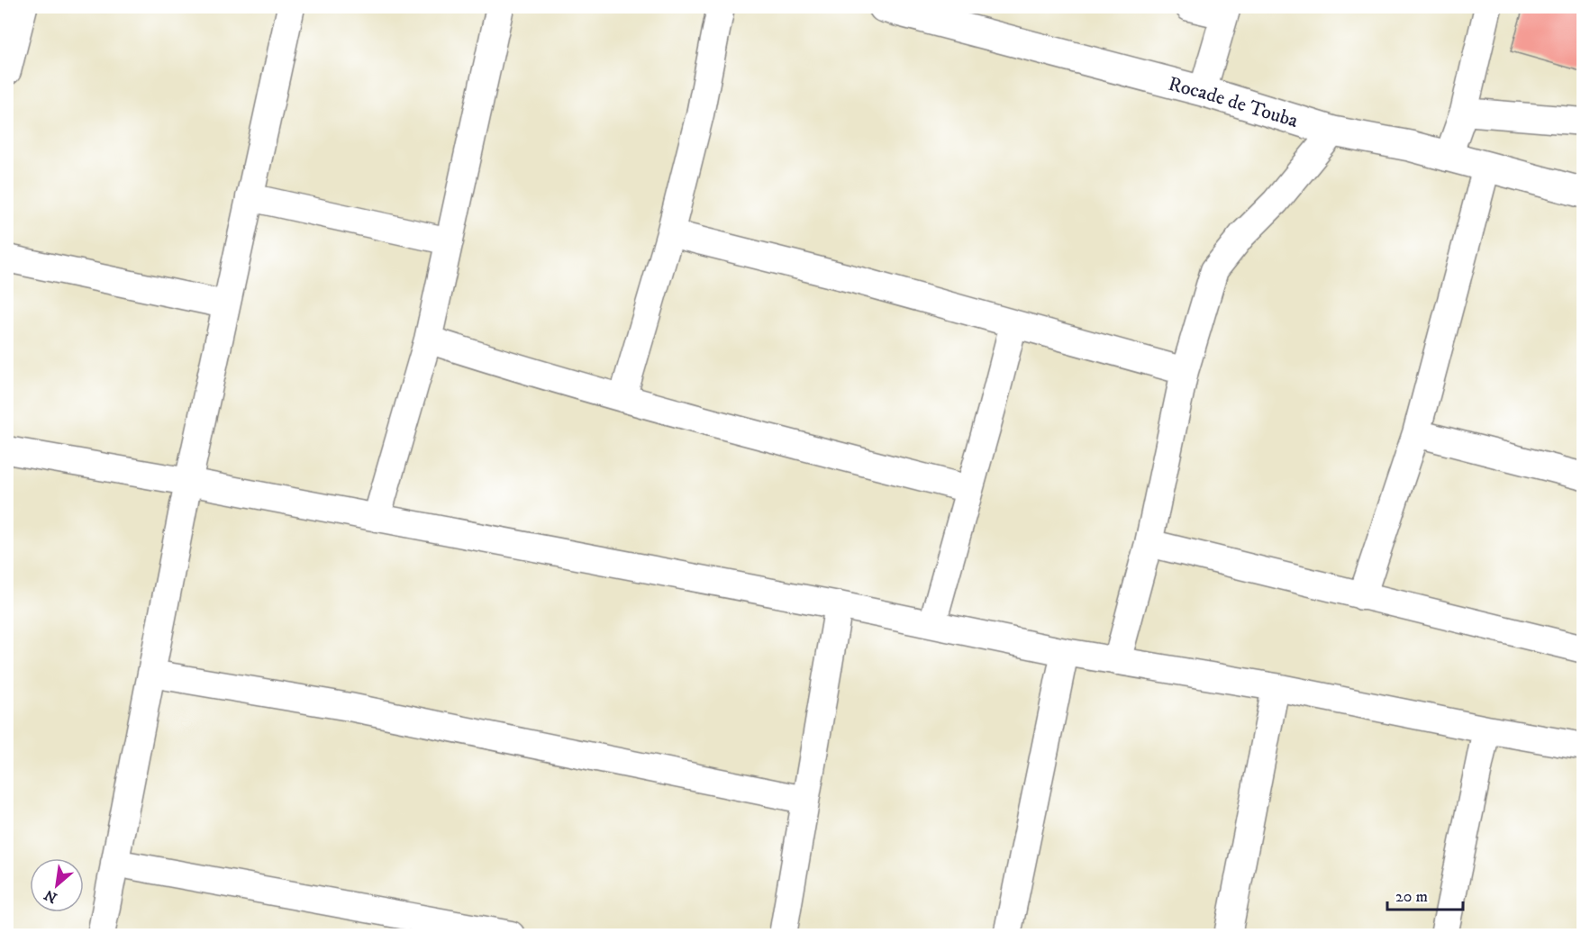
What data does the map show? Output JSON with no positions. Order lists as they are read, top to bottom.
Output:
{
  "streets": {
    "main road": ["Rocade de Touba"]
  },
  "scale_bar": "20 m",
  "north": "bottom left"
}
